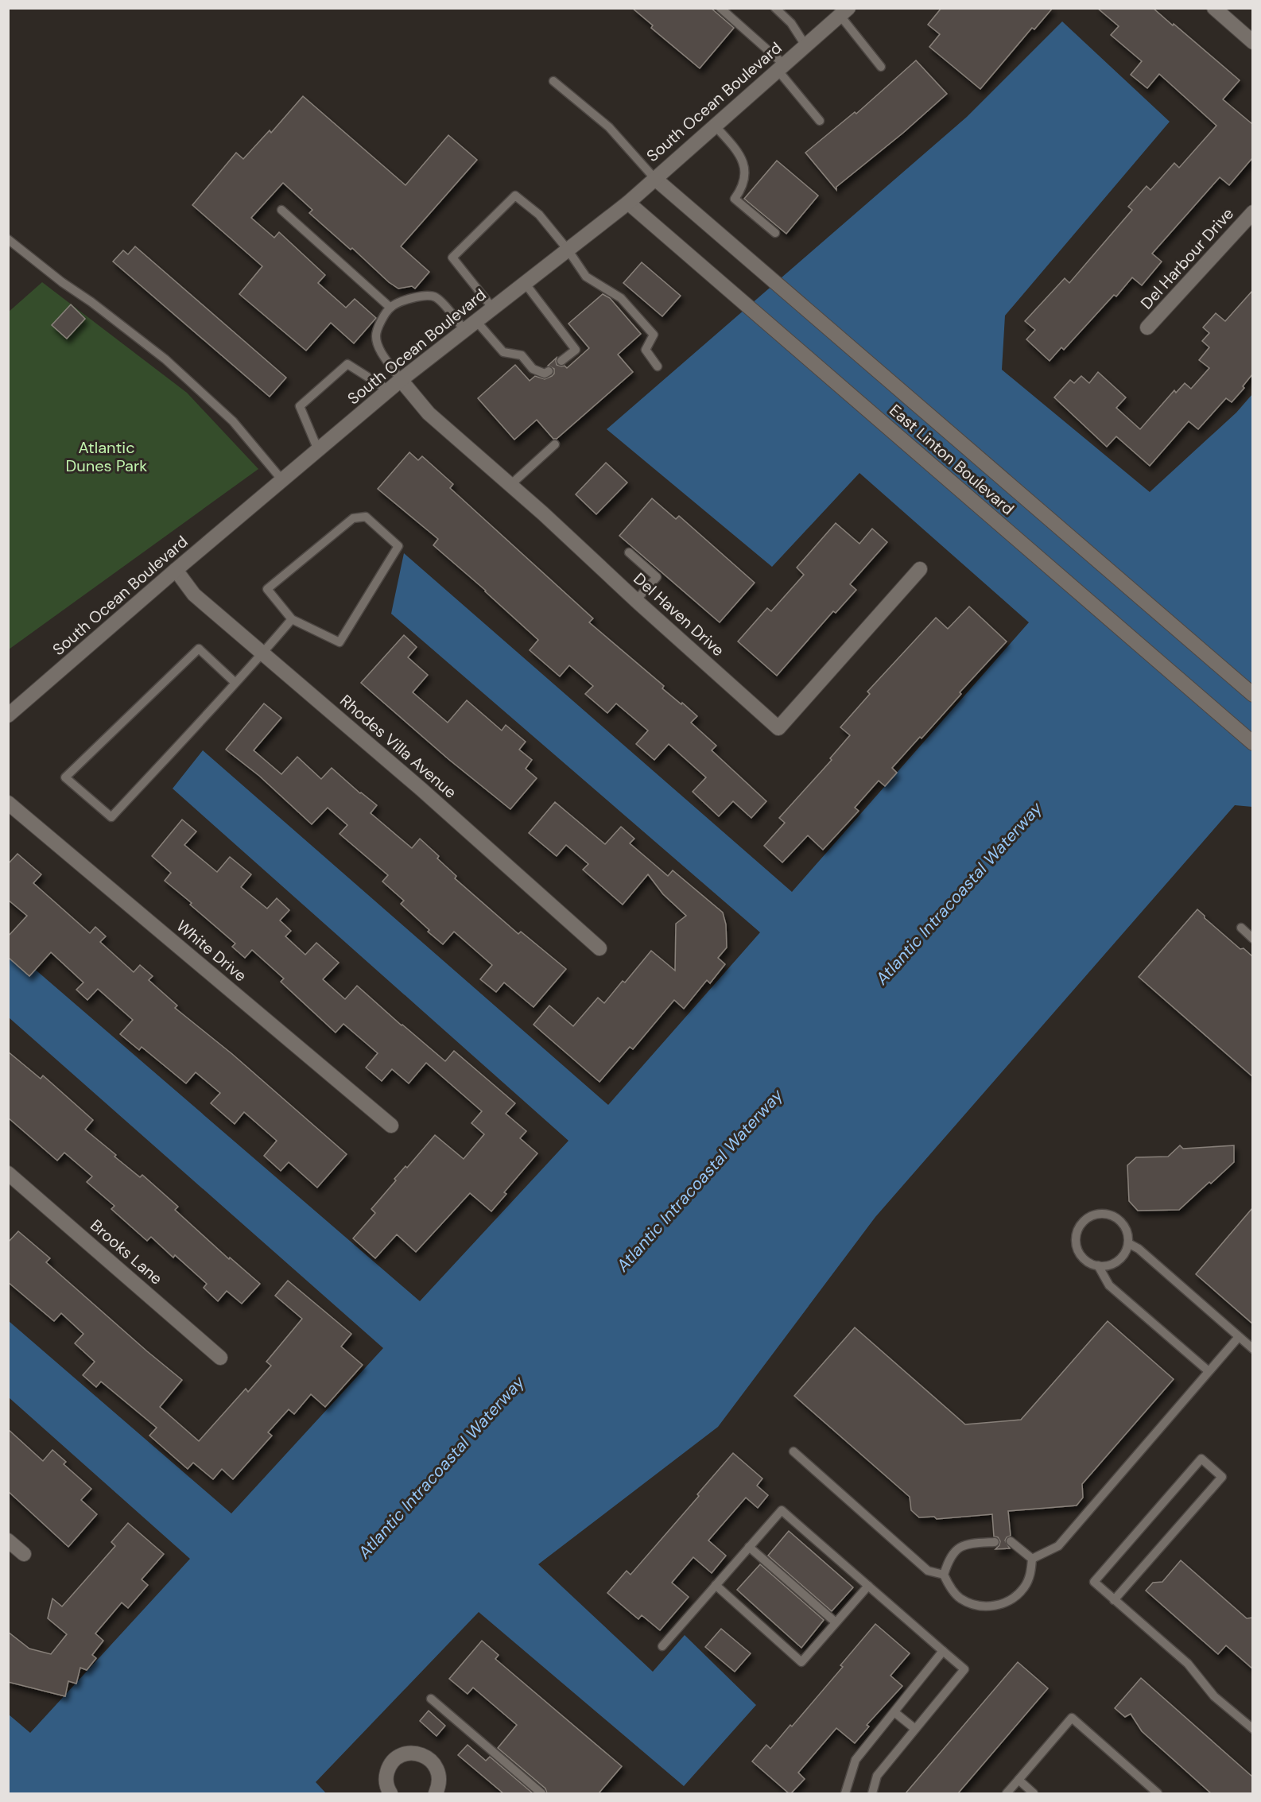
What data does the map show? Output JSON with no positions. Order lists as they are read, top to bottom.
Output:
{
  "streets": {
    "main road": [
      "South Ocean Boulevard",
      "Del Harbour Drive",
      "East Linton Boulevard",
      "Del Haven Drive",
      "Rhodes Villa Avenue",
      "White Drive",
      "Brooks Lane"
    ]
  },
  "crossings": [
    ["South Ocean Boulevard", "East Linton Boulevard"],
    ["South Ocean Boulevard", "Del Haven Drive"],
    ["South Ocean Boulevard", "Rhodes Villa Avenue"]
  ],
  "water": ["Atlantic Intracoastal Waterway"],
  "parks": ["Atlantic Dunes Park"]
}
